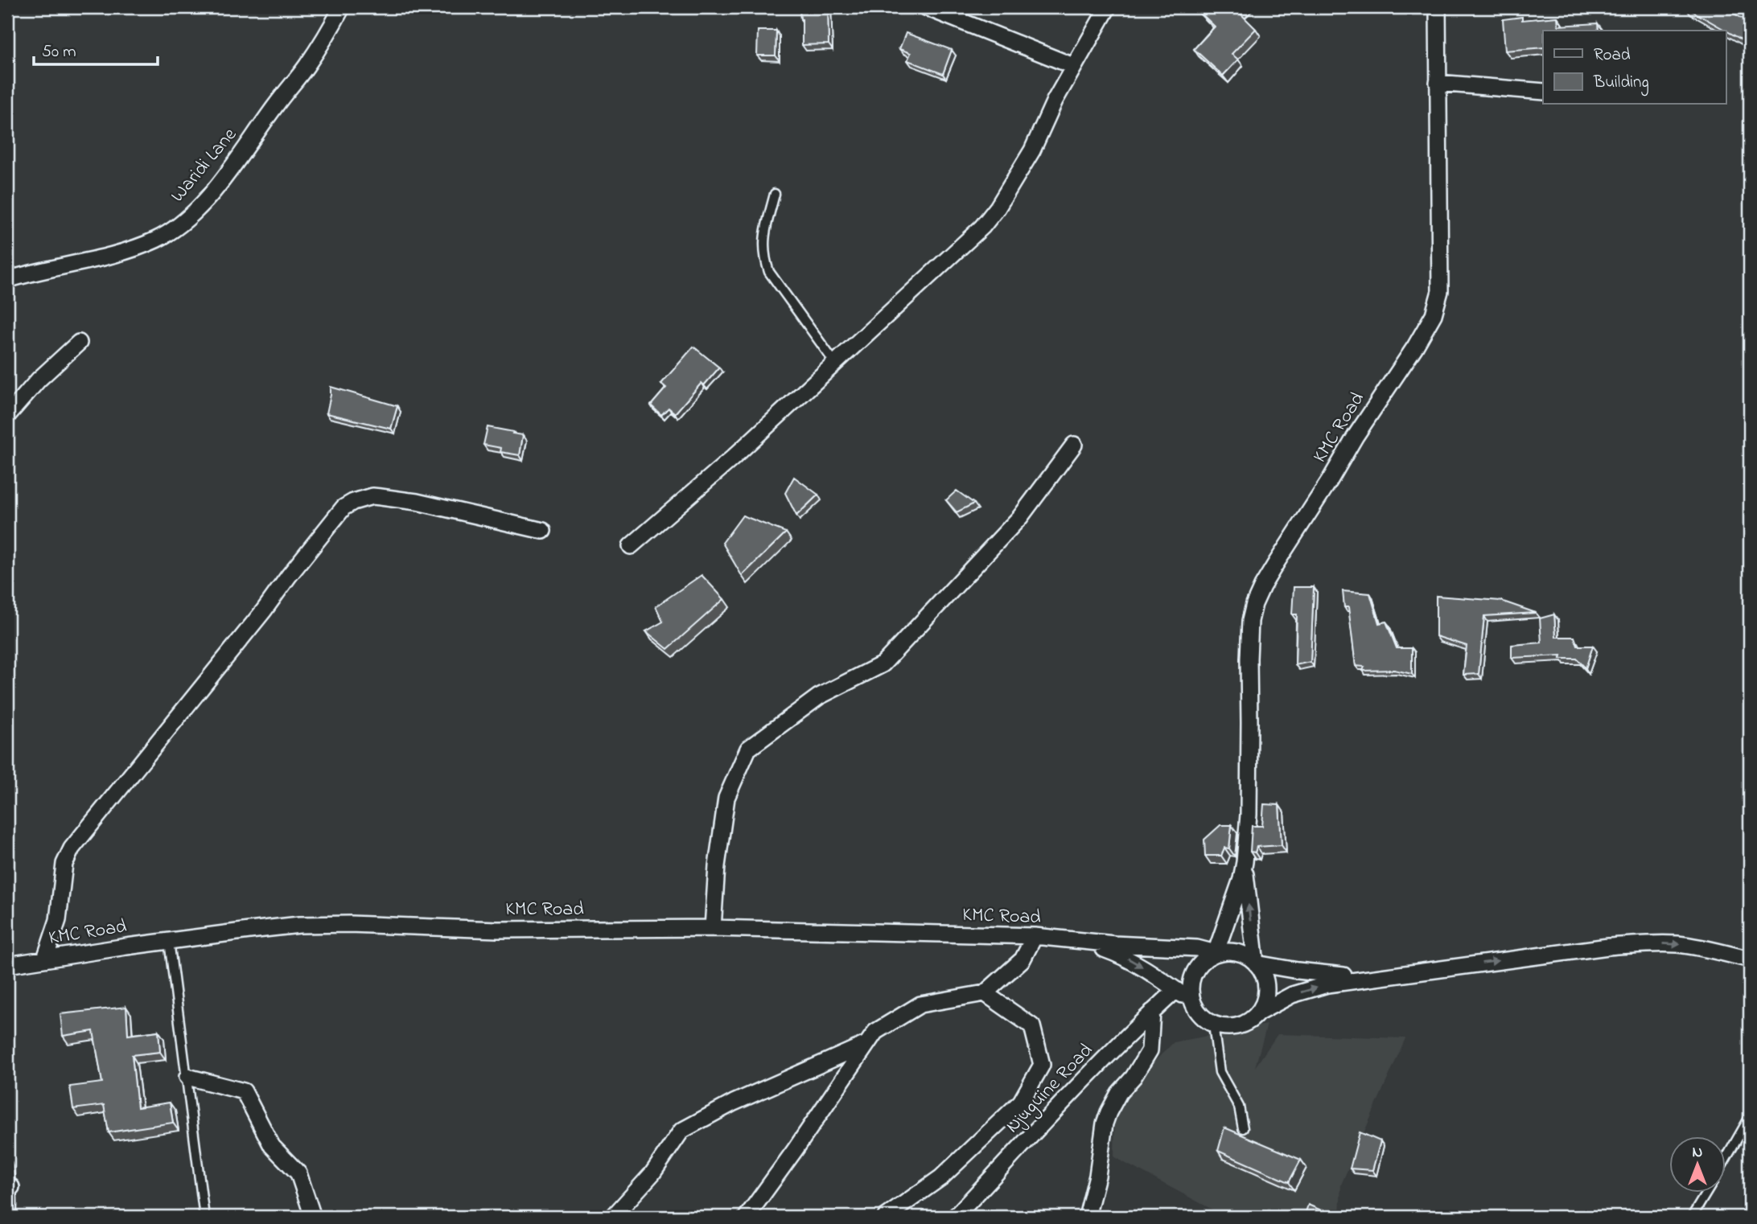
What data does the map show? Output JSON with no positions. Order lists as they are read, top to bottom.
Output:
{
  "streets": {
    "street": ["Waridi Lane", "KMC Road", "Njuguine Road"]
  },
  "crossings": [
    ["KMC Road", "Njuguine Road"]
  ],
  "legend": ["Road", "Building"],
  "scale_bar": "50 m",
  "north": "top"
}
